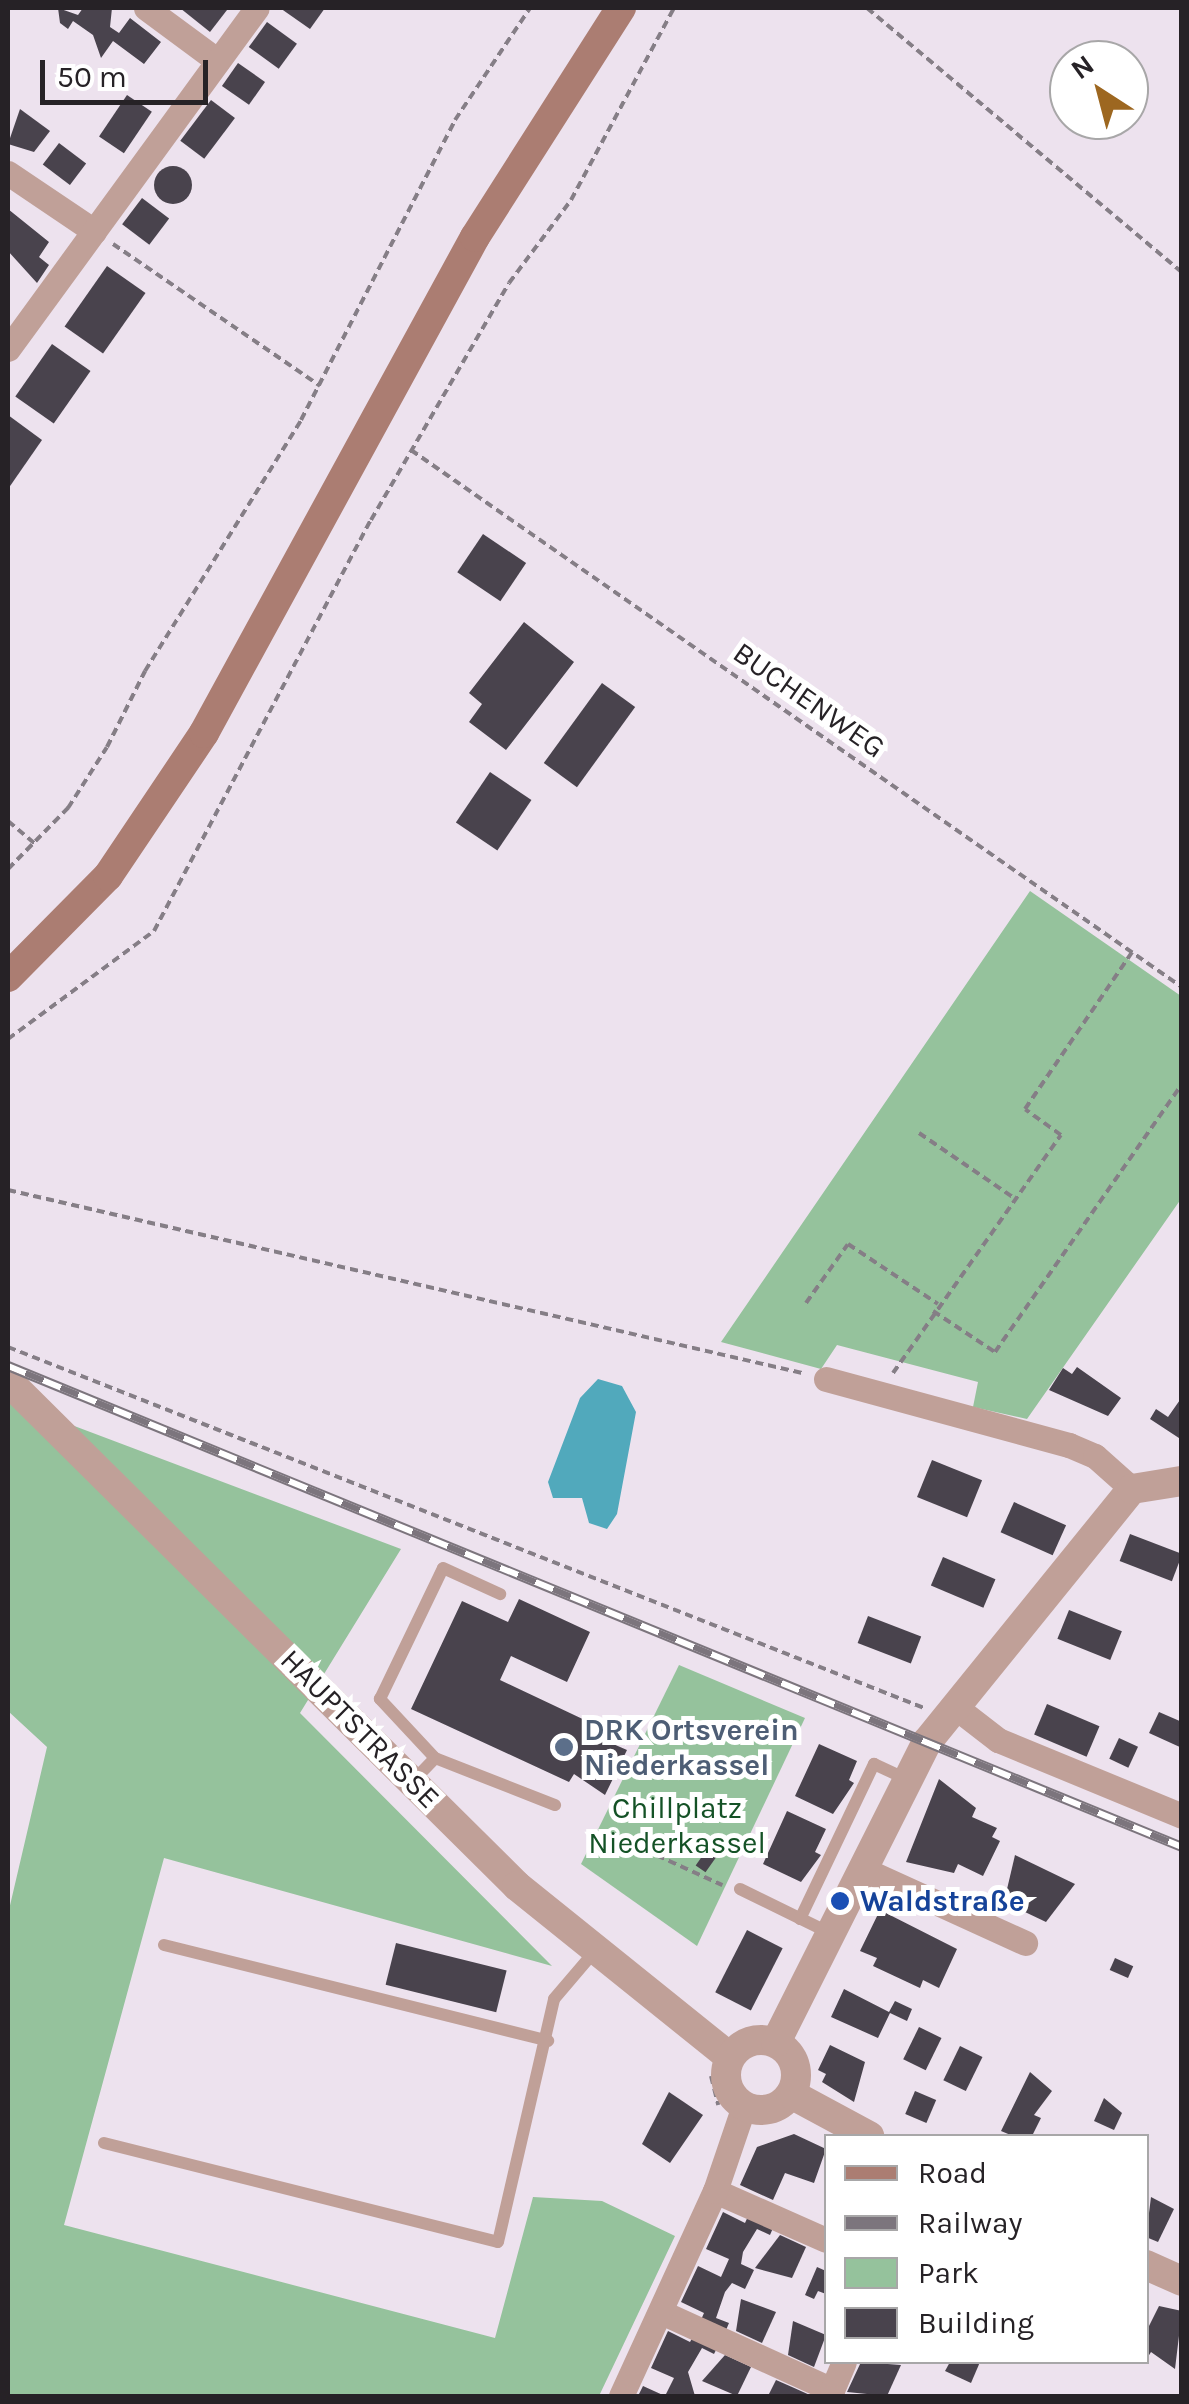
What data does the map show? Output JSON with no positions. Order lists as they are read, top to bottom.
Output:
{
  "streets": {
    "street": ["HAUPTSTRASSE"],
    "path": ["BUCHENWEG"]
  },
  "parks": ["Chillplatz Niederkassel"],
  "places": ["DRK Ortsverein Niederkassel", "Waldstraße"],
  "legend": [
    "Road",
    "Railway",
    "Park",
    "Building"
  ],
  "scale_bar": "50 m",
  "north": "top left"
}
